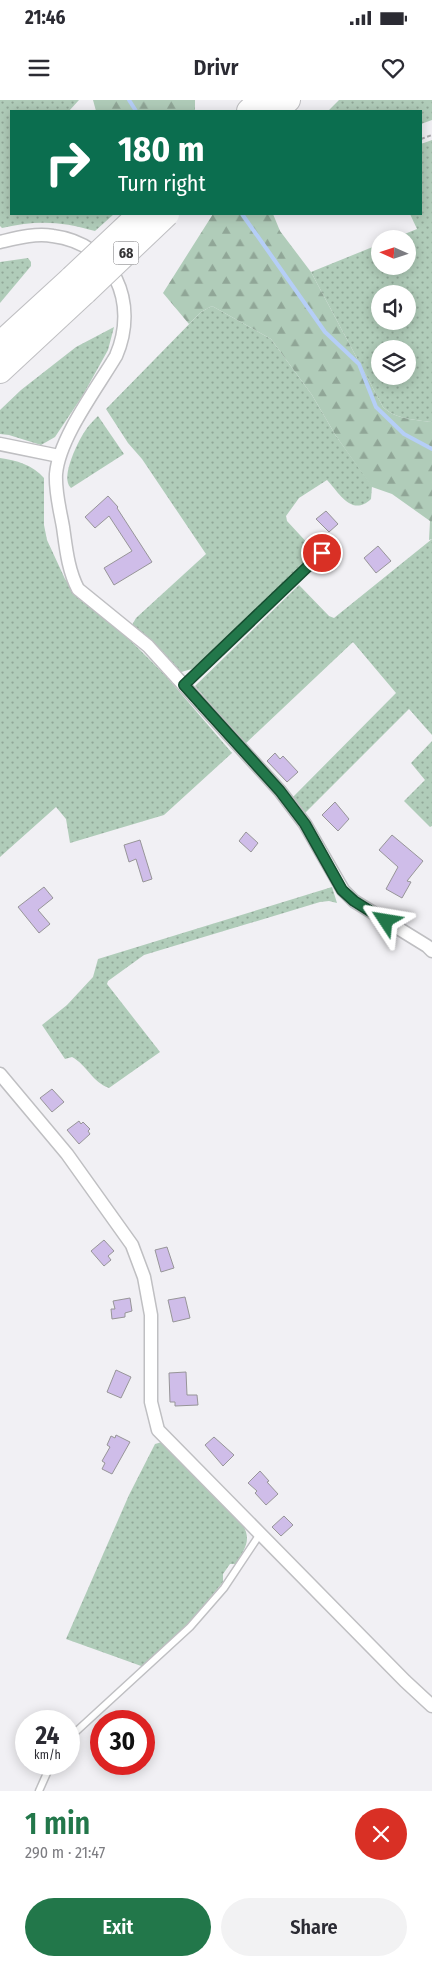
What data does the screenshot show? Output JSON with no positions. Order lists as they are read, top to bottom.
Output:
{
  "streets": {
    "highway": ["68"]
  },
  "north": "left",
  "page": {
    "status": "21:46",
    "header": "Drivr",
    "turn": ["180 m", "Turn right"],
    "speed": "24 km/h",
    "limit": "30",
    "heading": ["1 min", "290 m · 21:47"],
    "buttons": ["Exit", "Share"]
  }
}
